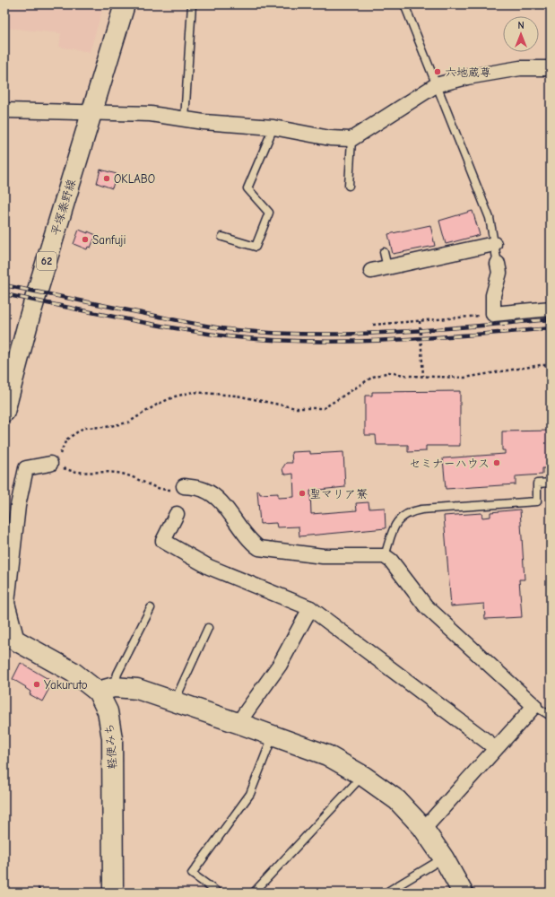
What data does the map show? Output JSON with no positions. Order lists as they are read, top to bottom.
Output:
{
  "streets": {
    "street": ["平塚秦野線", "62", "軽便みち"]
  },
  "places": [
    "六地蔵尊",
    "OKLABO",
    "Sanfuji",
    "セミナーハウス",
    "聖マリア寮",
    "Yakuruto"
  ],
  "north": "top"
}
